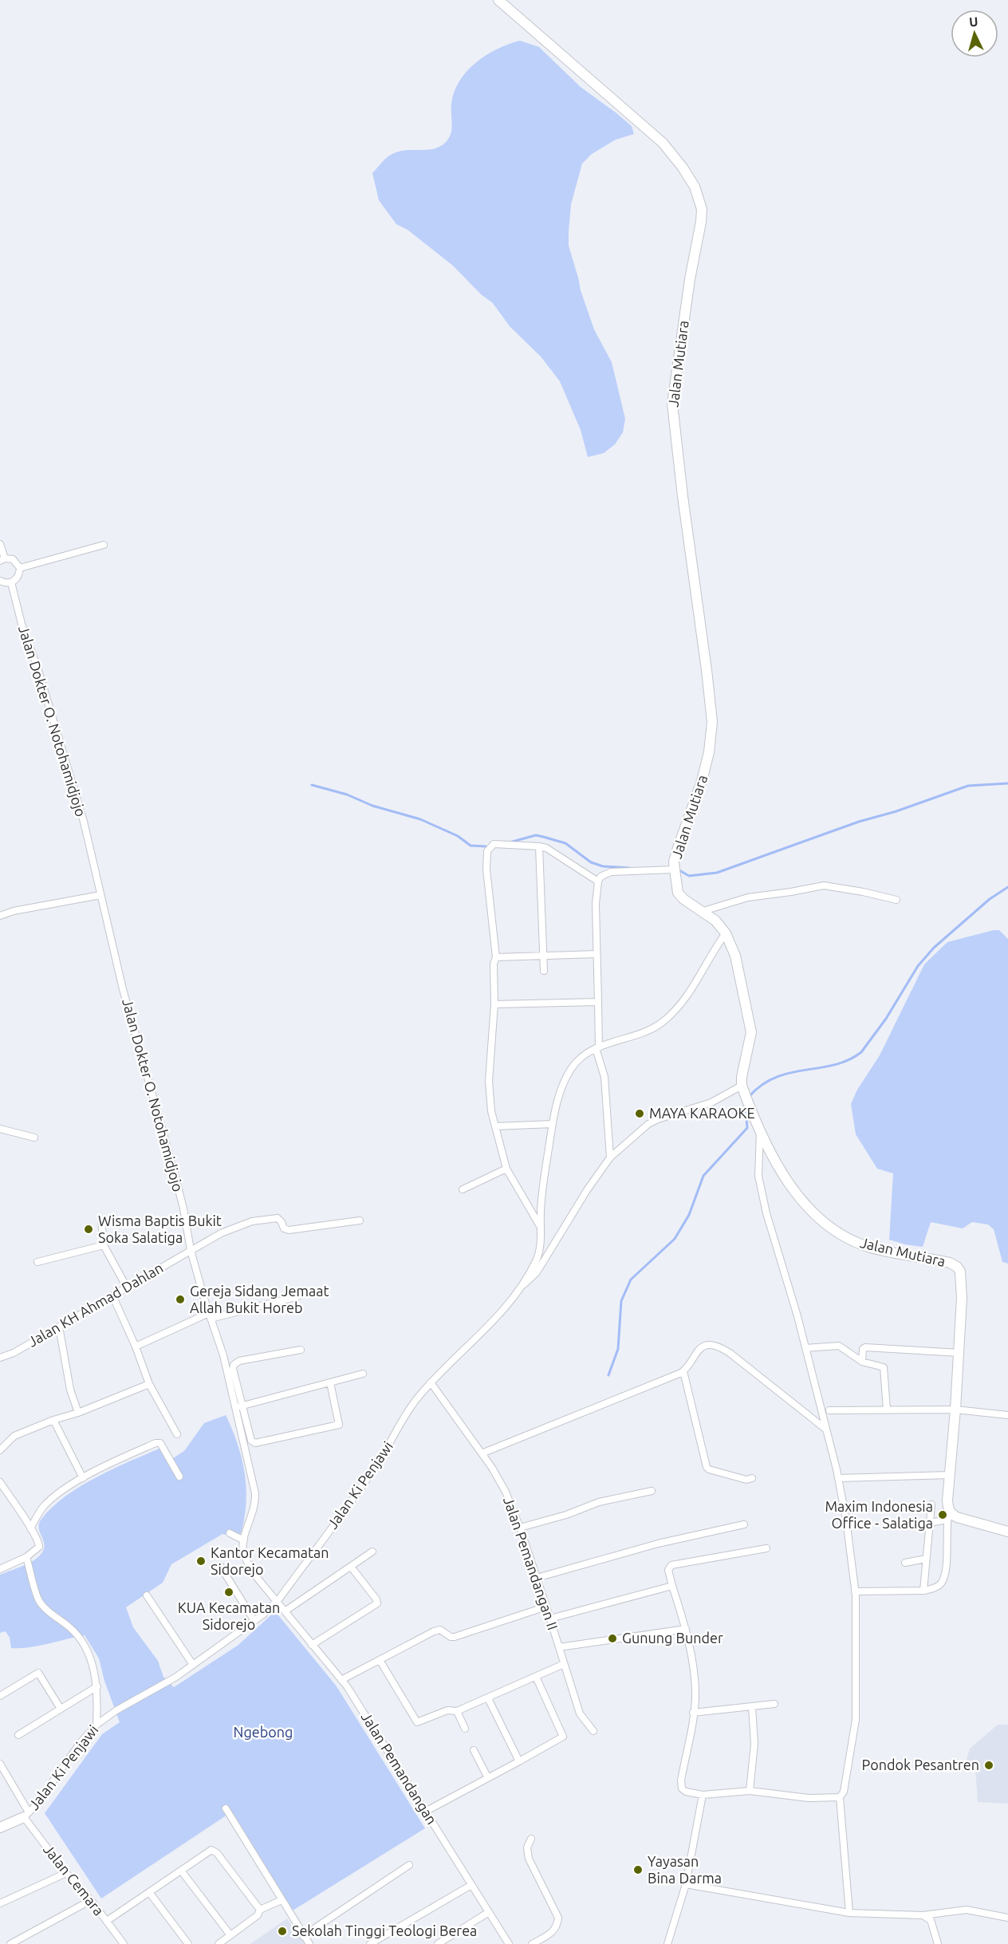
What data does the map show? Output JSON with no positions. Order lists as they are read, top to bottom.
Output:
{
  "streets": {
    "street": [
      "Jalan Mutiara",
      "Jalan Dokter O. Notohamidjojo",
      "Jalan KH Ahmad Dahlan",
      "Jalan Ki Penjawi",
      "Jalan Pemandangan II",
      "Jalan Pemandangan",
      "Jalan Cemara"
    ]
  },
  "crossings": [
    ["Jalan Dokter O. Notohamidjojo", "Jalan KH Ahmad Dahlan"],
    ["Jalan Ki Penjawi", "Jalan Pemandangan II"],
    ["Jalan Ki Penjawi", "Jalan Pemandangan"],
    ["Jalan Ki Penjawi", "Jalan Cemara"]
  ],
  "parks": ["Ngebong"],
  "places": [
    "MAYA KARAOKE",
    "Wisma Baptis Bukit Soka Salatiga",
    "Gereja Sidang Jemaat Allah Bukit Horeb",
    "Maxim Indonesia Office - Salatiga",
    "Kantor Kecamatan Sidorejo",
    "KUA Kecamatan Sidorejo",
    "Gunung Bunder",
    "Pondok Pesantren",
    "Yayasan Bina Darma",
    "Sekolah Tinggi Teologi Berea"
  ],
  "north": "top"
}
